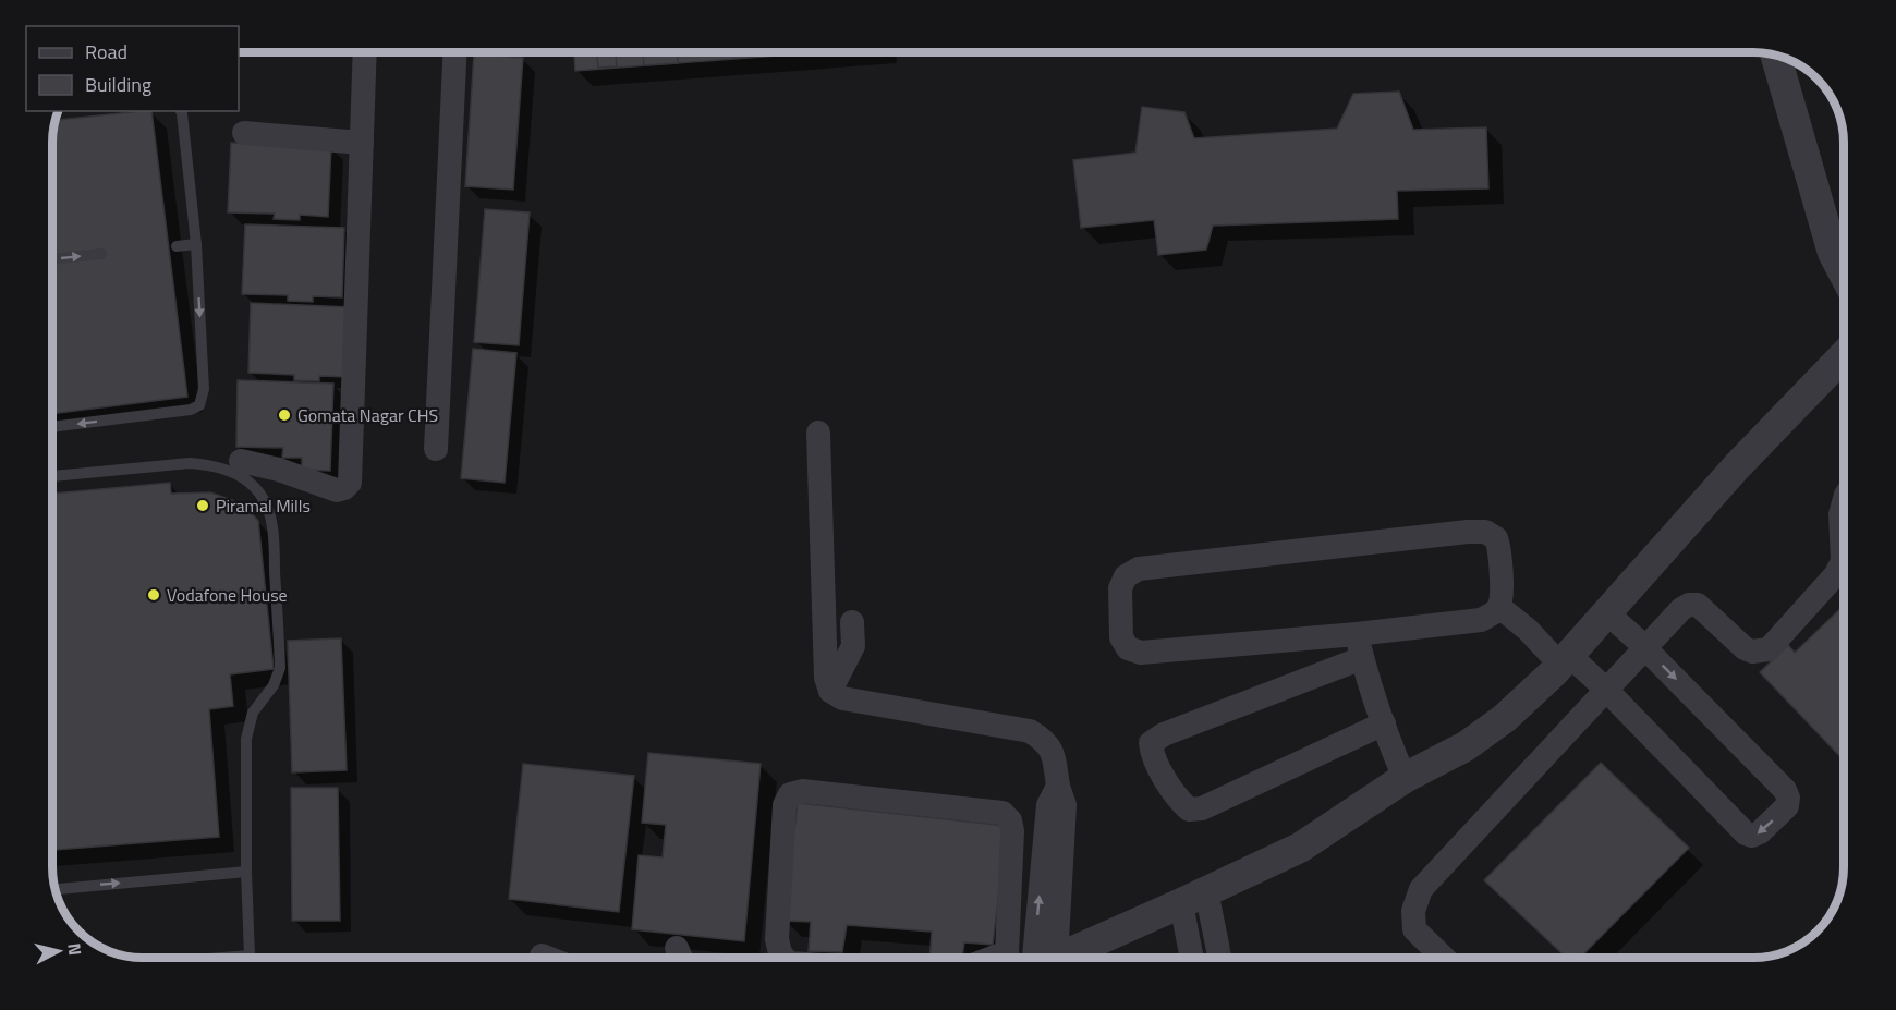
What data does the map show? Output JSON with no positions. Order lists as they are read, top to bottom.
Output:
{
  "places": ["Gomata Nagar CHS", "Piramal Mills", "Vodafone House"],
  "legend": ["Road", "Building"],
  "north": "right"
}
